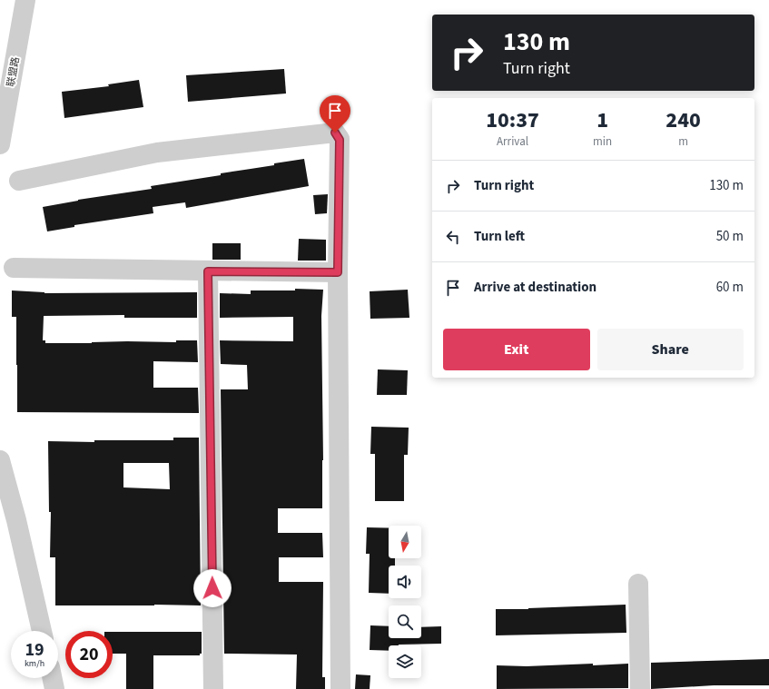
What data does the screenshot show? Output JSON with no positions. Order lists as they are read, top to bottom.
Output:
{
  "streets": {
    "street": ["联盟路"]
  },
  "north": "bottom",
  "page": {
    "turn": ["130 m", "Turn right"],
    "eta": [
      "10:37",
      "Arrival",
      "1",
      "min",
      "240",
      "m"
    ],
    "list": [
      {
        "name": "Turn right",
        "value": "130 m"
      },
      {
        "name": "Turn left",
        "value": "50 m"
      },
      {
        "name": "Arrive at destination",
        "value": "60 m"
      }
    ],
    "buttons": ["Exit", "Share"],
    "speed": "19 km/h",
    "limit": "20"
  }
}
